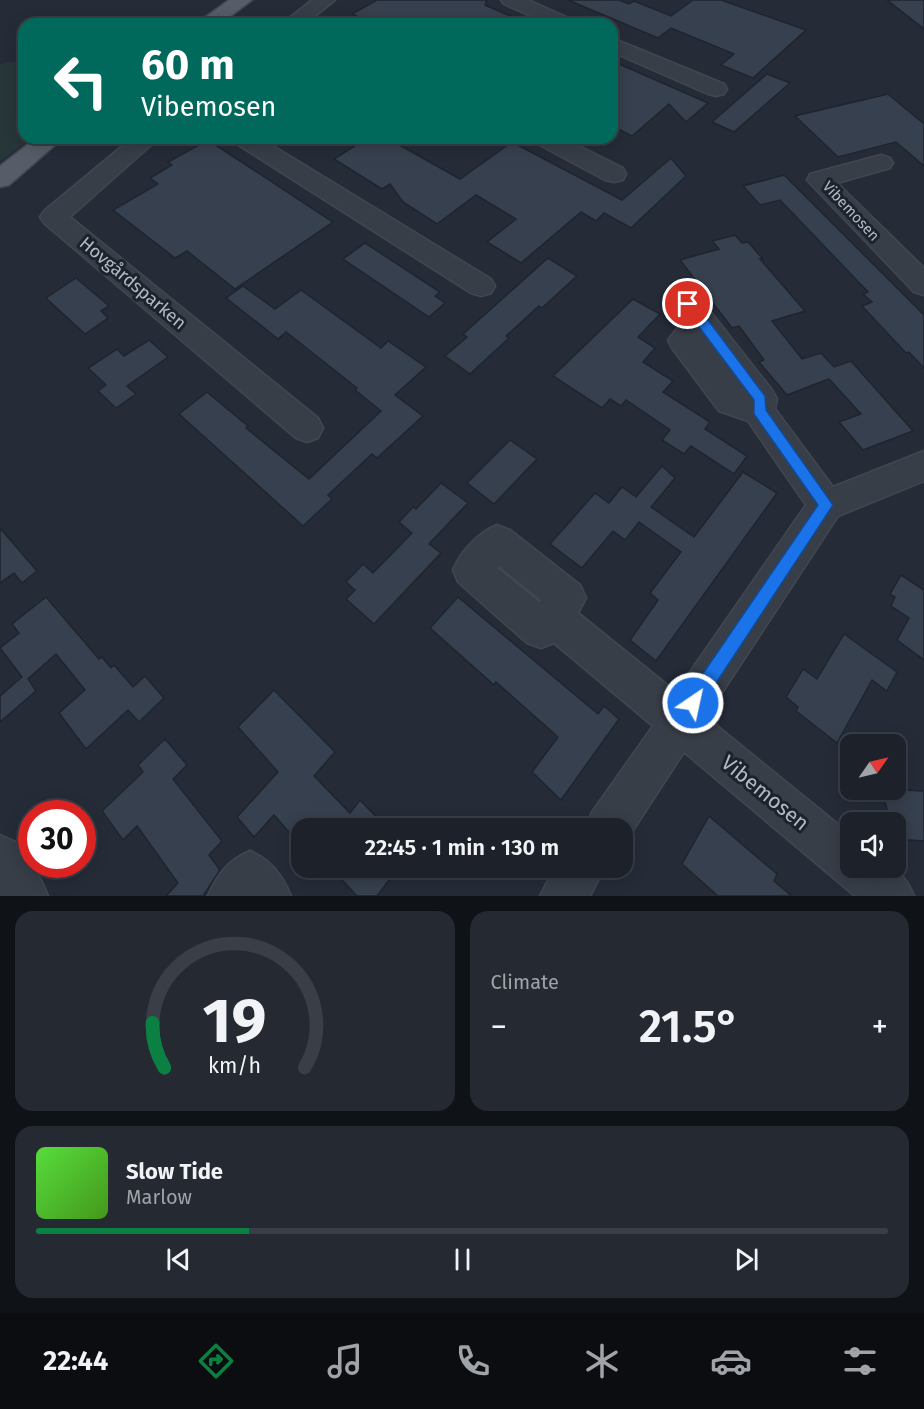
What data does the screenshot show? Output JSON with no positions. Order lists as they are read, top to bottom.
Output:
{
  "streets": {
    "street": ["Vibemosen", "Hovgårdsparken"]
  },
  "north": "top right",
  "page": {
    "turn": ["60 m", "Vibemosen"],
    "limit": "30",
    "trip": "22:45 · 1 min · 130 m",
    "tile": "Climate",
    "heat": ["−", "21.5°", "+"],
    "song": ["Slow Tide", "Marlow"],
    "tabs": "22:44",
    "gauge": ["19", "km/h"]
  }
}
